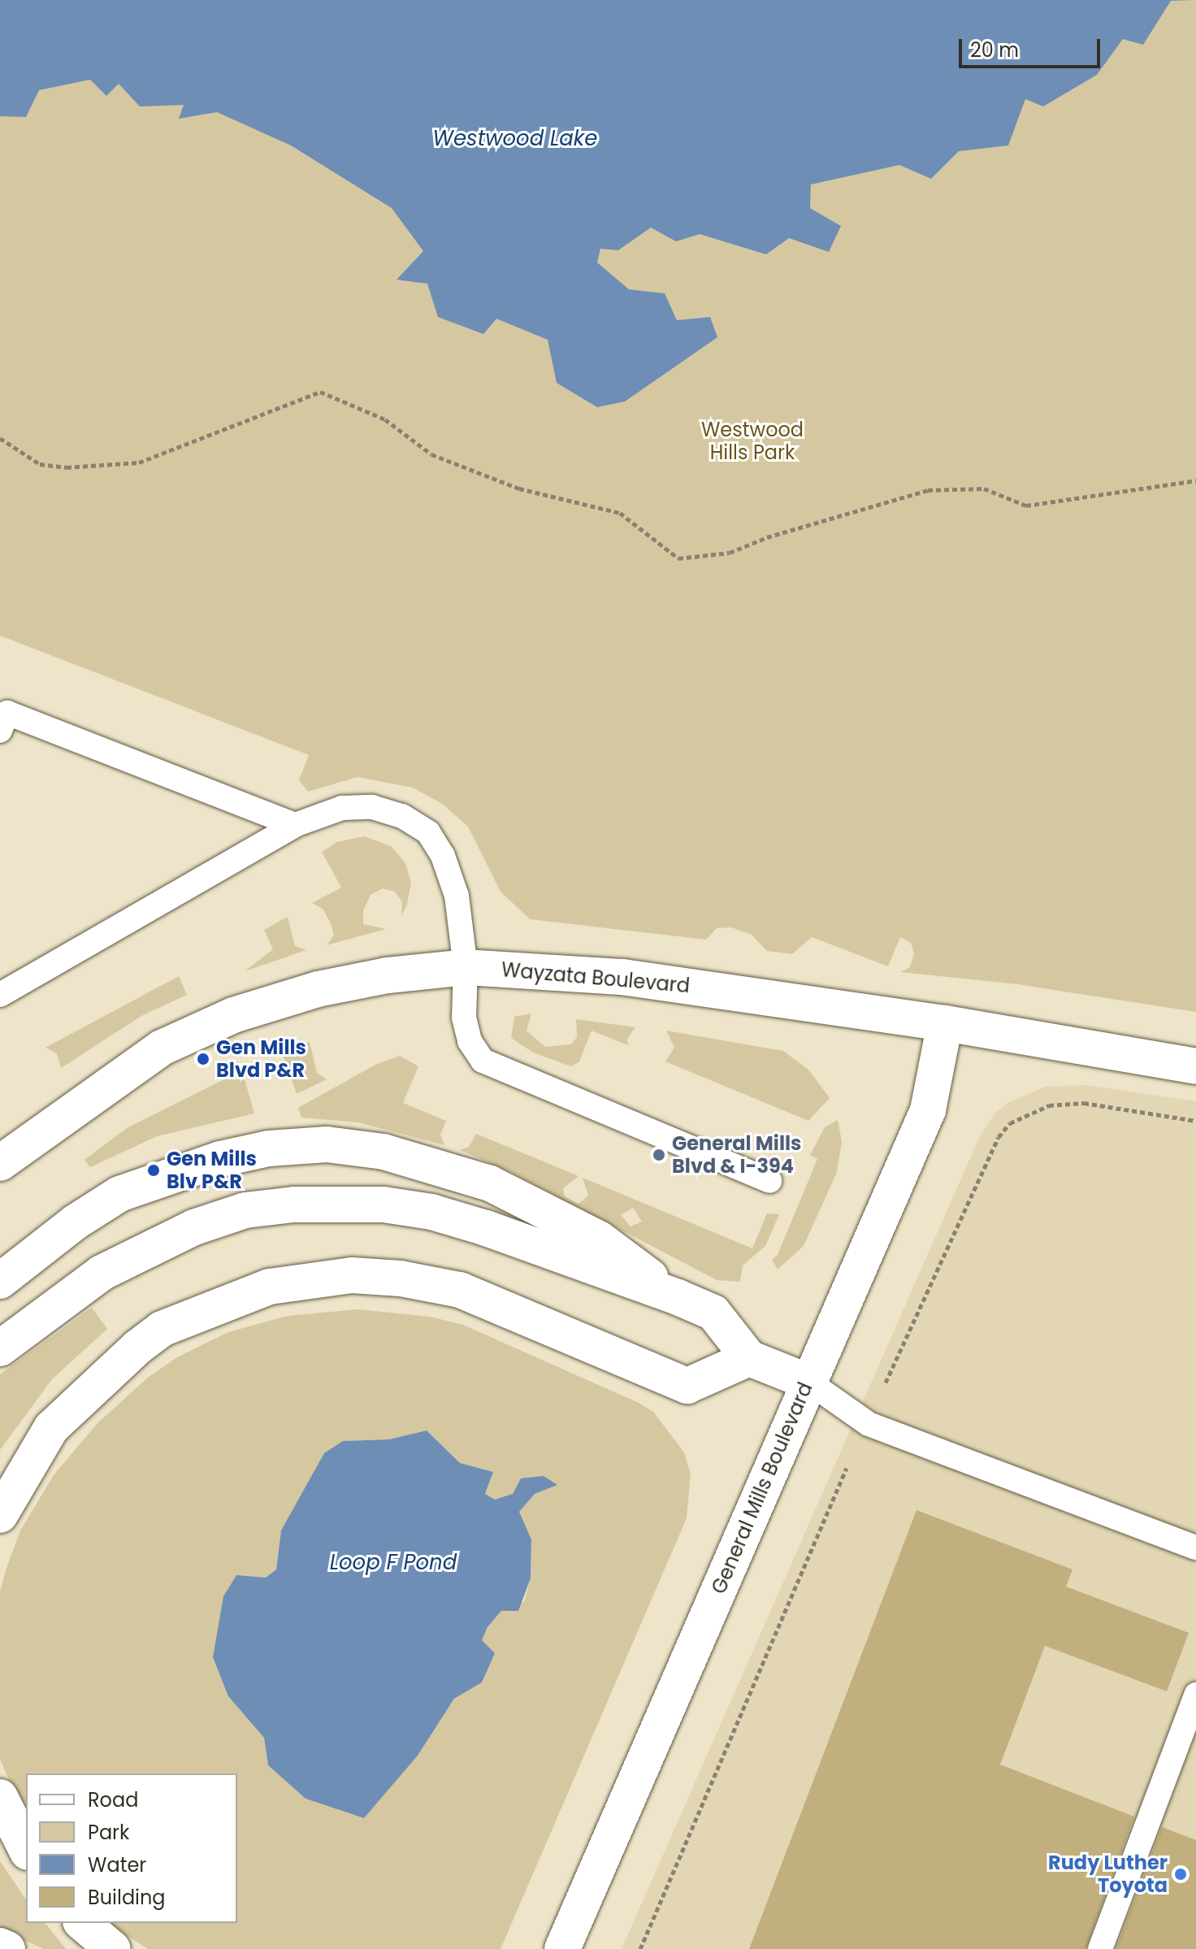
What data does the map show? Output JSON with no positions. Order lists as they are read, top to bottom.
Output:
{
  "streets": {
    "main road": ["Wayzata Boulevard", "General Mills Boulevard"]
  },
  "crossings": [
    ["Wayzata Boulevard", "General Mills Boulevard"]
  ],
  "water": ["Westwood Lake", "Loop F Pond"],
  "parks": ["Westwood Hills Park"],
  "places": [
    "Gen Mills Blvd P&R",
    "General Mills Blvd & I-394",
    "Gen Mills Blv P&R",
    "Rudy Luther Toyota"
  ],
  "legend": [
    "Road",
    "Park",
    "Water",
    "Building"
  ],
  "scale_bar": "20 m"
}
